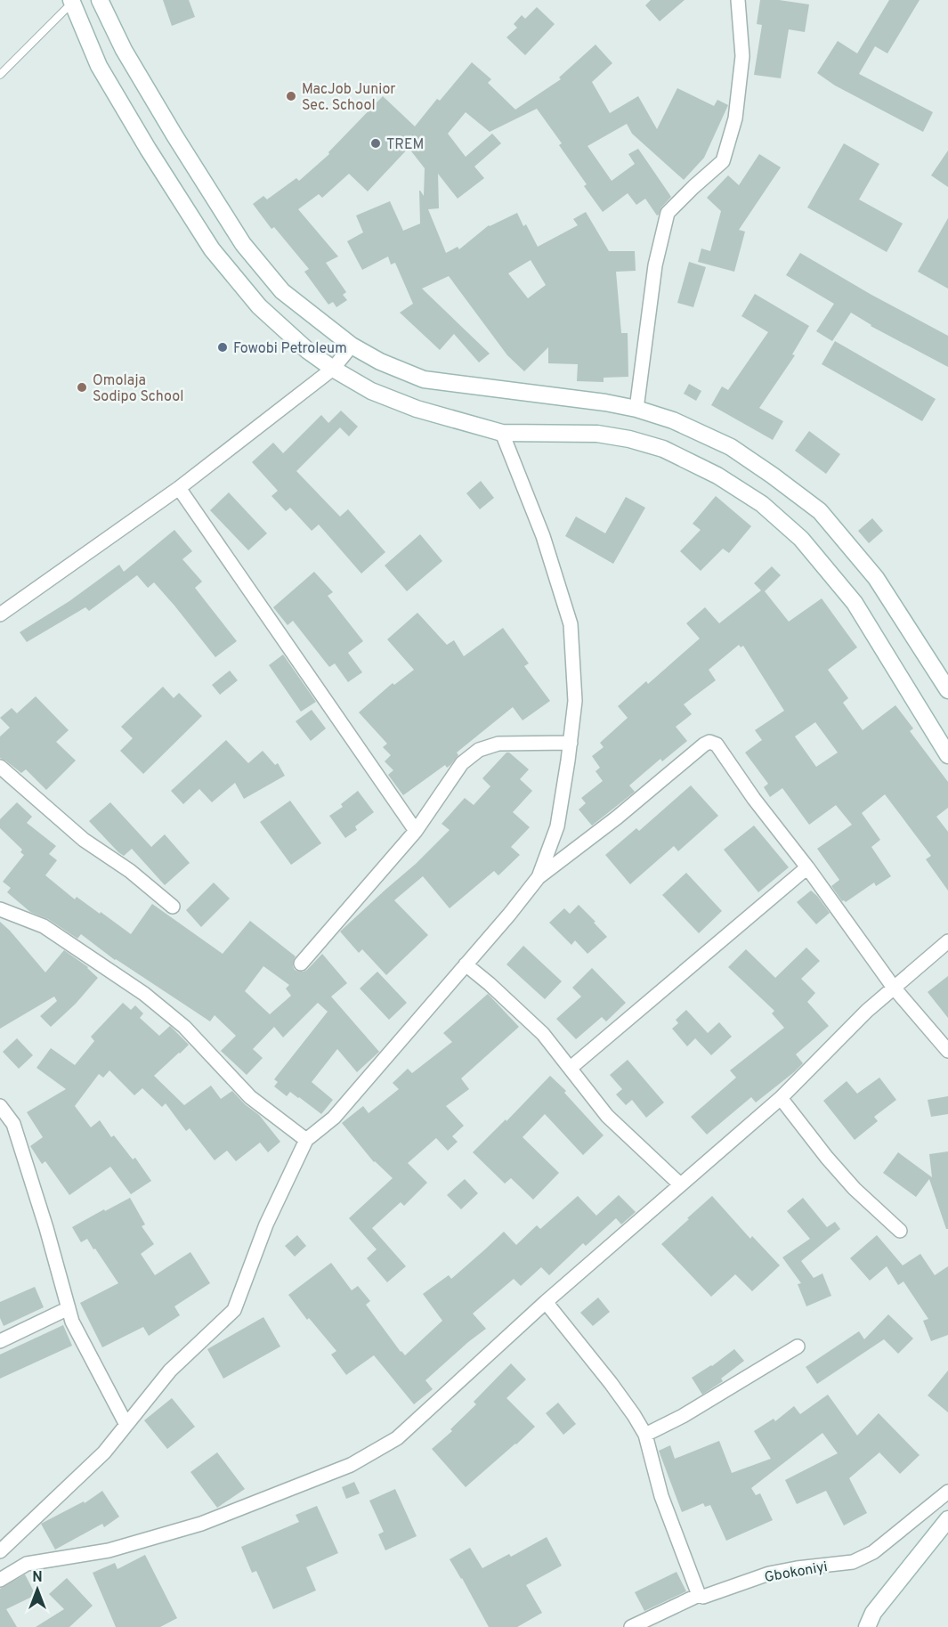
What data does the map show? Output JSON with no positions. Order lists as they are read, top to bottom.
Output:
{
  "streets": {
    "street": ["Gbokoniyi"]
  },
  "places": [
    "MacJob Junior Sec. School",
    "TREM",
    "Fowobi Petroleum",
    "Omolaja Sodipo School"
  ],
  "north": "top"
}
